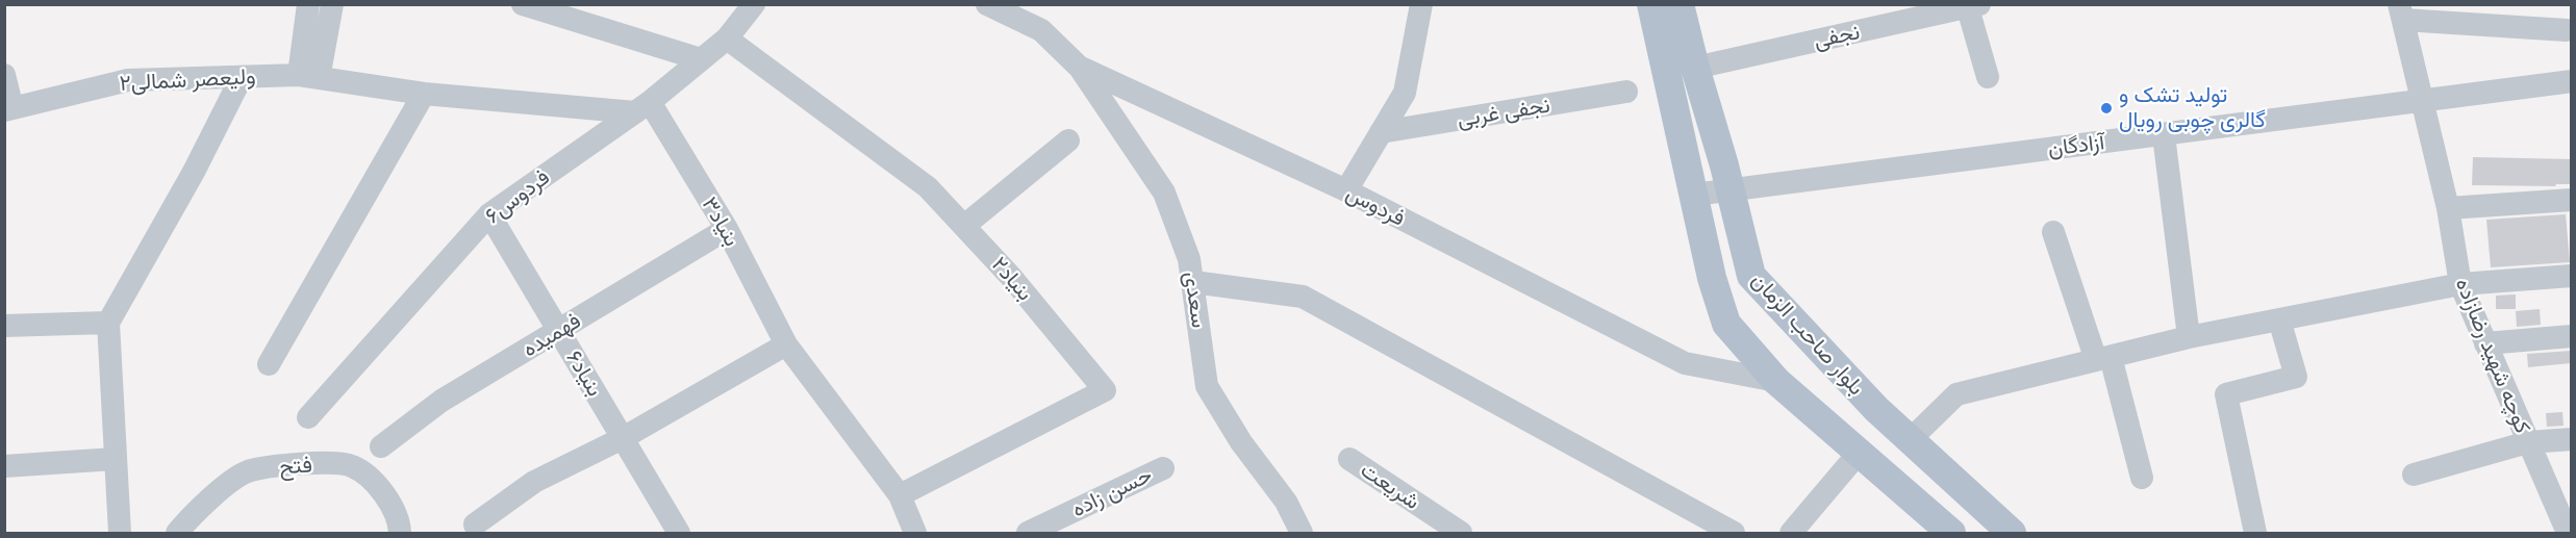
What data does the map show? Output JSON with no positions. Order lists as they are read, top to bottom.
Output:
{
  "streets": {
    "main road": ["بلوار صاحب الزمان"],
    "street": [
      "نجفی",
      "ولیعصر شمالی۲",
      "نجفی غربی",
      "آزادگان",
      "فردوس۶",
      "فردوس",
      "بنیاد۳",
      "بنیاد۲",
      "سعدی",
      "فهمیده",
      "کوچه شهید رضازاده",
      "بنیاد۶",
      "فتح",
      "شریعت",
      "حسن زاده"
    ]
  },
  "crossings": [
    ["نجفی", "بلوار صاحب الزمان"],
    ["ولیعصر شمالی۲", "فردوس۶"],
    ["ولیعصر شمالی۲", "بنیاد۳"],
    ["آزادگان", "بلوار صاحب الزمان"],
    ["آزادگان", "کوچه شهید رضازاده"],
    ["فردوس۶", "بنیاد۳"],
    ["فردوس۶", "بنیاد۲"],
    ["فردوس۶", "بنیاد۶"],
    ["فردوس", "سعدی"],
    ["فردوس", "بلوار صاحب الزمان"],
    ["بنیاد۳", "بنیاد۲"],
    ["بنیاد۳", "فهمیده"],
    ["فهمیده", "بنیاد۶"]
  ],
  "places": ["تولید تشک و گالری چوبی رویال"]
}
